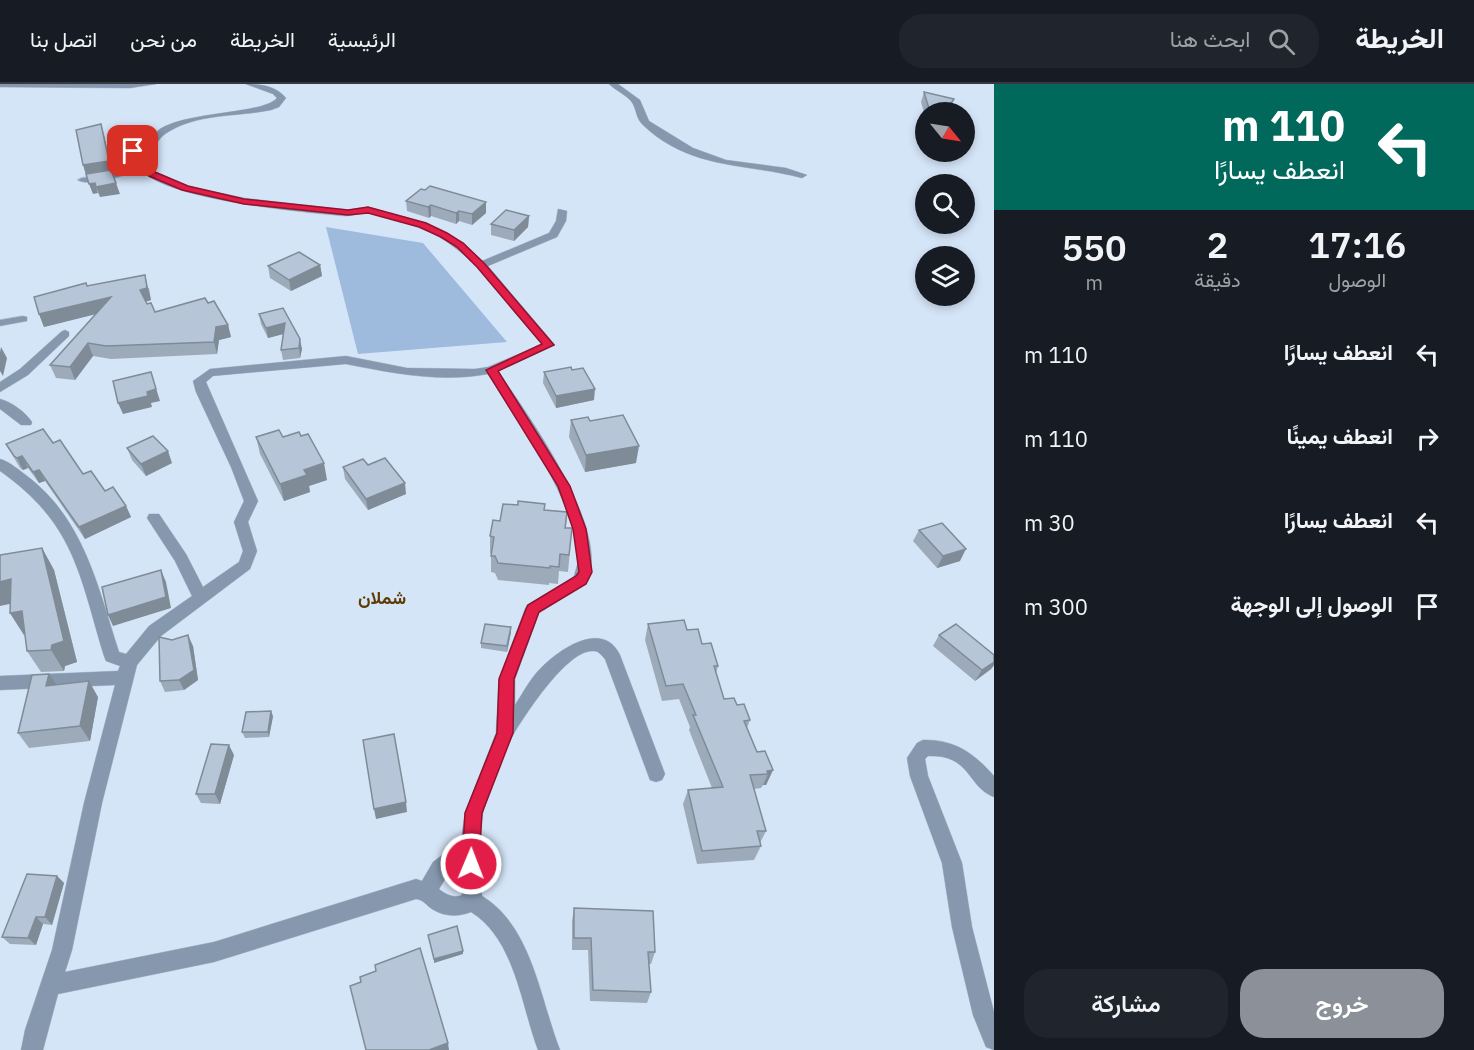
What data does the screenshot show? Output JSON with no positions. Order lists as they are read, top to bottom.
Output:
{
  "districts": ["شملان"],
  "north": "bottom right",
  "page": {
    "header": "الخريطة",
    "search": "ابحث هنا",
    "nav": [
      "الرئيسية",
      "الخريطة",
      "من نحن",
      "اتصل بنا"
    ],
    "turn": ["110 m", "انعطف يسارًا"],
    "eta": [
      "17:16",
      "الوصول",
      "2",
      "دقيقة",
      "550",
      "m"
    ],
    "list": [
      {
        "name": "انعطف يسارًا",
        "value": "110 m"
      },
      {
        "name": "انعطف يمينًا",
        "value": "110 m"
      },
      {
        "name": "انعطف يسارًا",
        "value": "30 m"
      },
      {
        "name": "الوصول إلى الوجهة",
        "value": "300 m"
      }
    ],
    "buttons": ["خروج", "مشاركة"]
  }
}
